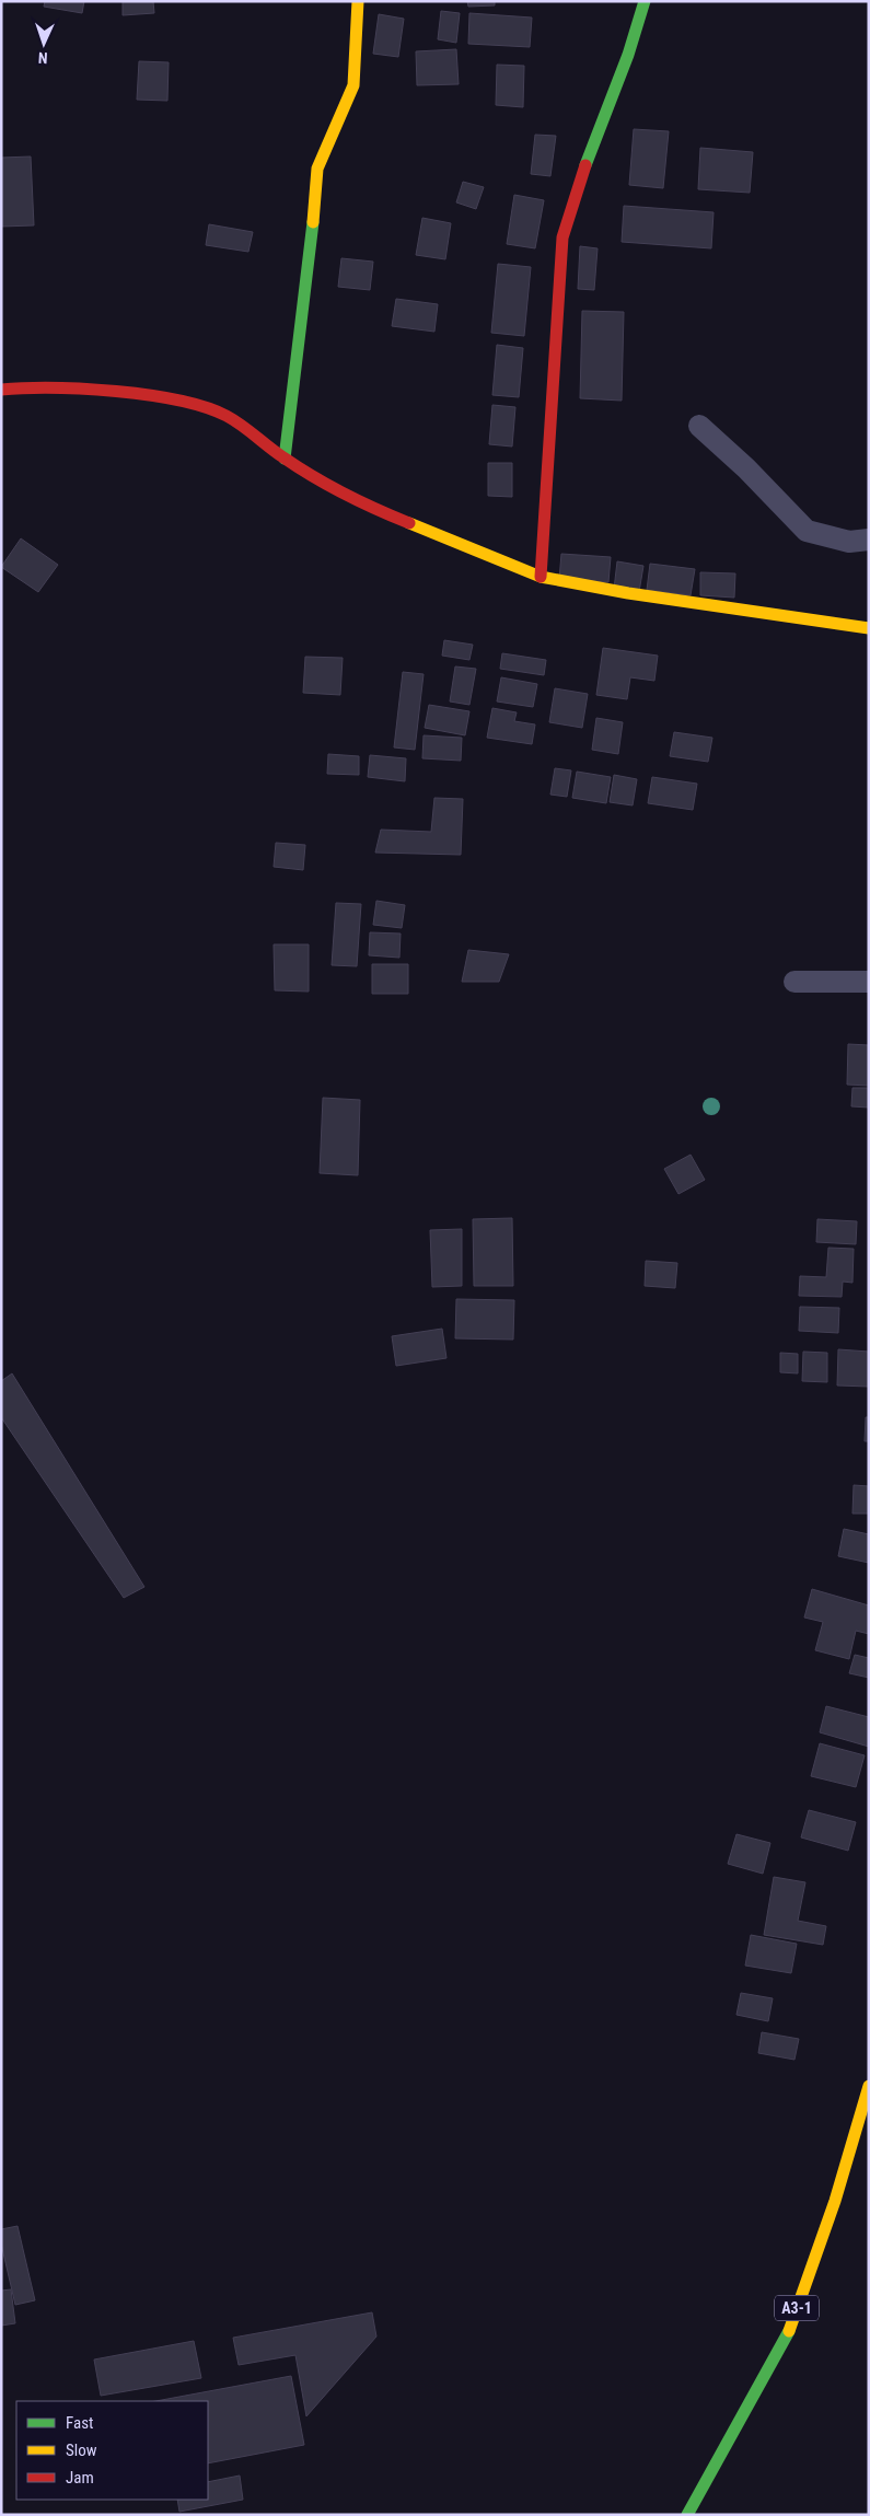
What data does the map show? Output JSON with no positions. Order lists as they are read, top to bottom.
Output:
{
  "streets": {
    "main road": ["A3-1"]
  },
  "legend": ["Fast", "Slow", "Jam"],
  "north": "bottom"
}
